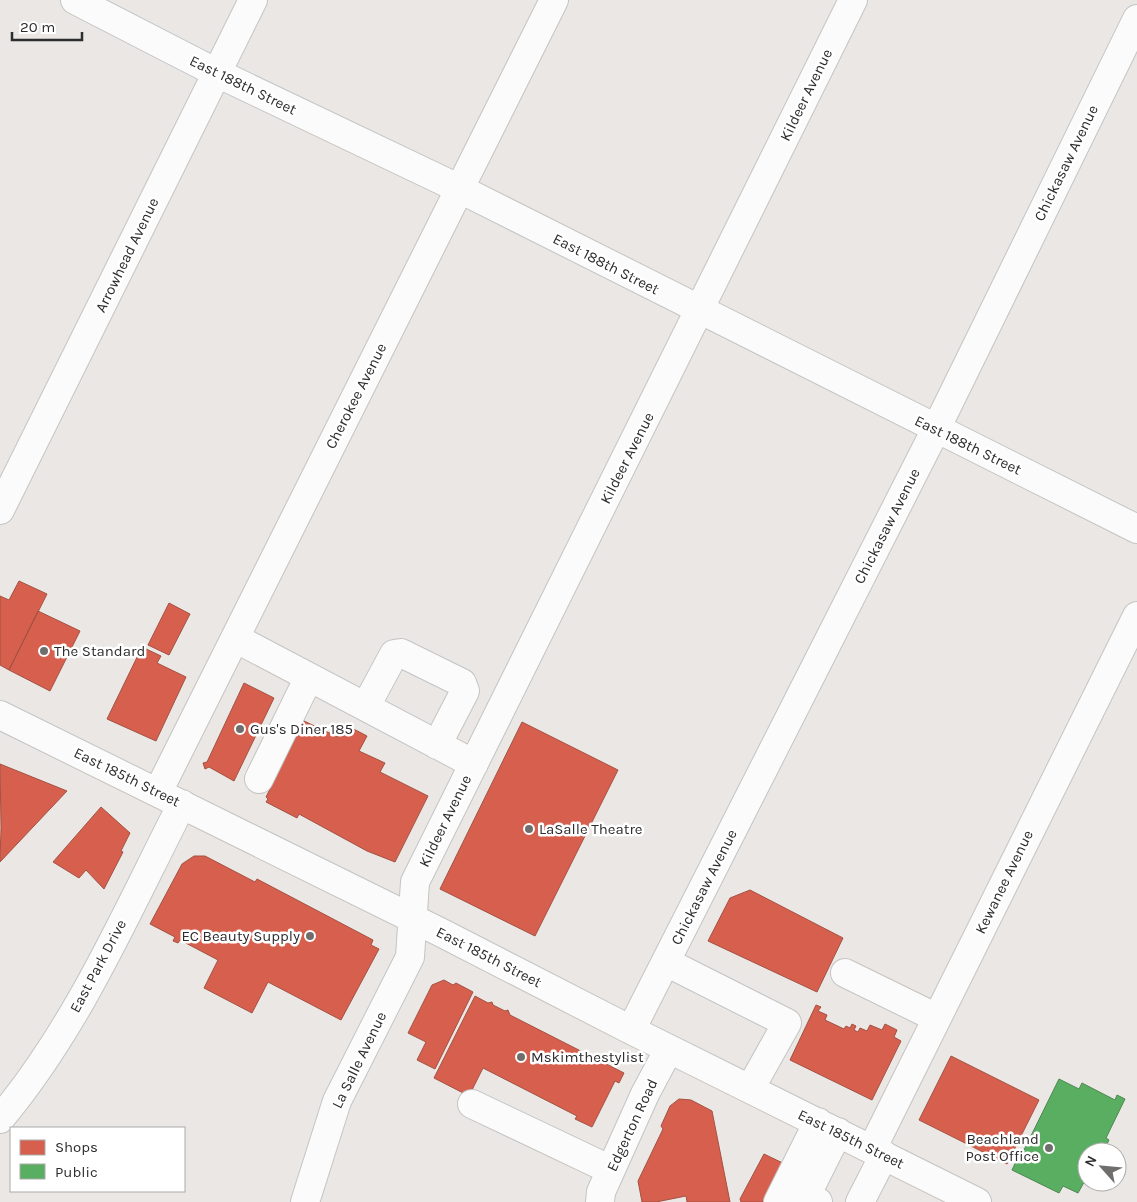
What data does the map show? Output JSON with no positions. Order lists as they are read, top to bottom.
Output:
{
  "streets": {
    "street": [
      "East 188th Street",
      "Kildeer Avenue",
      "Chickasaw Avenue",
      "Arrowhead Avenue",
      "Cherokee Avenue",
      "East 185th Street",
      "Kewanee Avenue",
      "East Park Drive",
      "La Salle Avenue",
      "Edgerton Road"
    ]
  },
  "crossings": [
    ["East 188th Street", "Kildeer Avenue"],
    ["East 188th Street", "Chickasaw Avenue"],
    ["East 188th Street", "Arrowhead Avenue"],
    ["East 188th Street", "Cherokee Avenue"],
    ["Kildeer Avenue", "East 185th Street"],
    ["Kildeer Avenue", "La Salle Avenue"],
    ["Chickasaw Avenue", "East 185th Street"],
    ["Cherokee Avenue", "East 185th Street"],
    ["East 185th Street", "Kewanee Avenue"],
    ["East 185th Street", "East Park Drive"],
    ["East 185th Street", "La Salle Avenue"],
    ["East 185th Street", "Edgerton Road"]
  ],
  "places": [
    "The Standard",
    "Gus's Diner 185",
    "LaSalle Theatre",
    "EC Beauty Supply",
    "Mskimthestylist",
    "Beachland Post Office"
  ],
  "legend": ["Shops", "Public"],
  "scale_bar": "20 m",
  "north": "top left"
}
